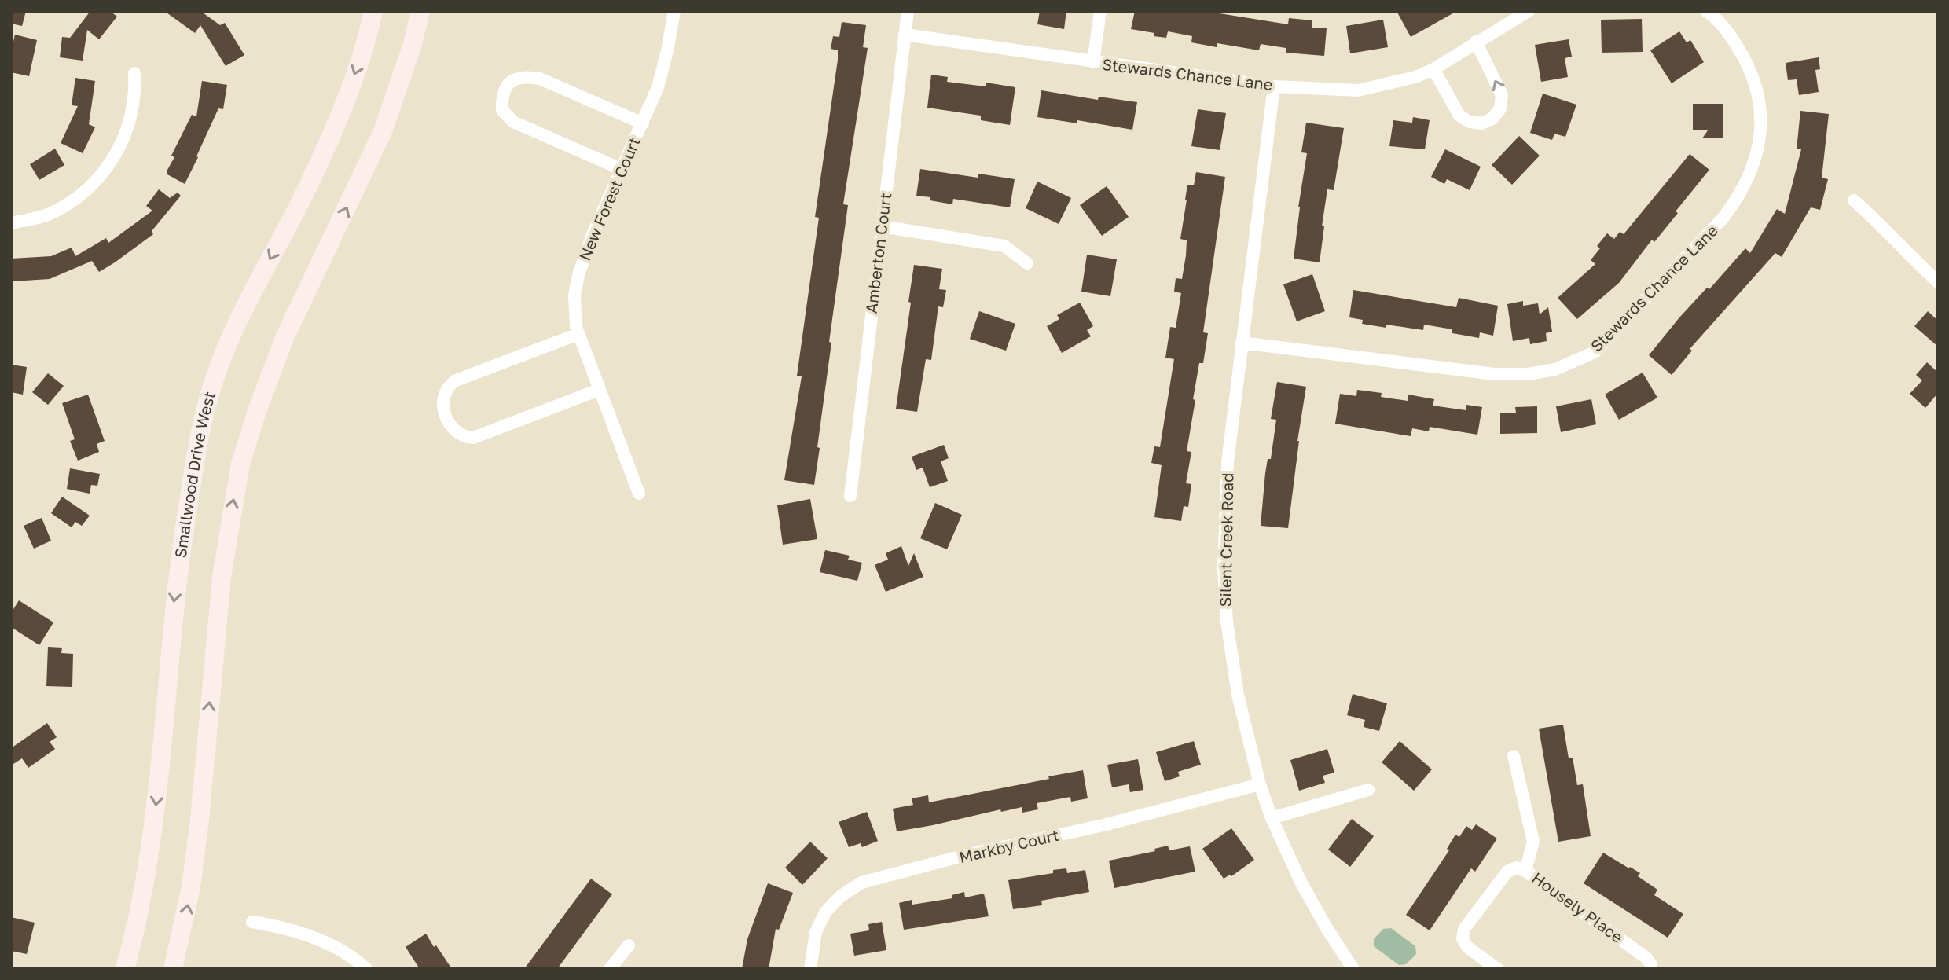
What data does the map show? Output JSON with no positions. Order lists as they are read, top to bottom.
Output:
{
  "streets": {
    "street": [
      "Stewards Chance Lane",
      "New Forest Court",
      "Amberton Court",
      "Smallwood Drive West",
      "Silent Creek Road",
      "Markby Court",
      "Housely Place"
    ]
  },
  "crossings": [
    ["Stewards Chance Lane", "Amberton Court"],
    ["Stewards Chance Lane", "Silent Creek Road"],
    ["Silent Creek Road", "Markby Court"]
  ]
}
